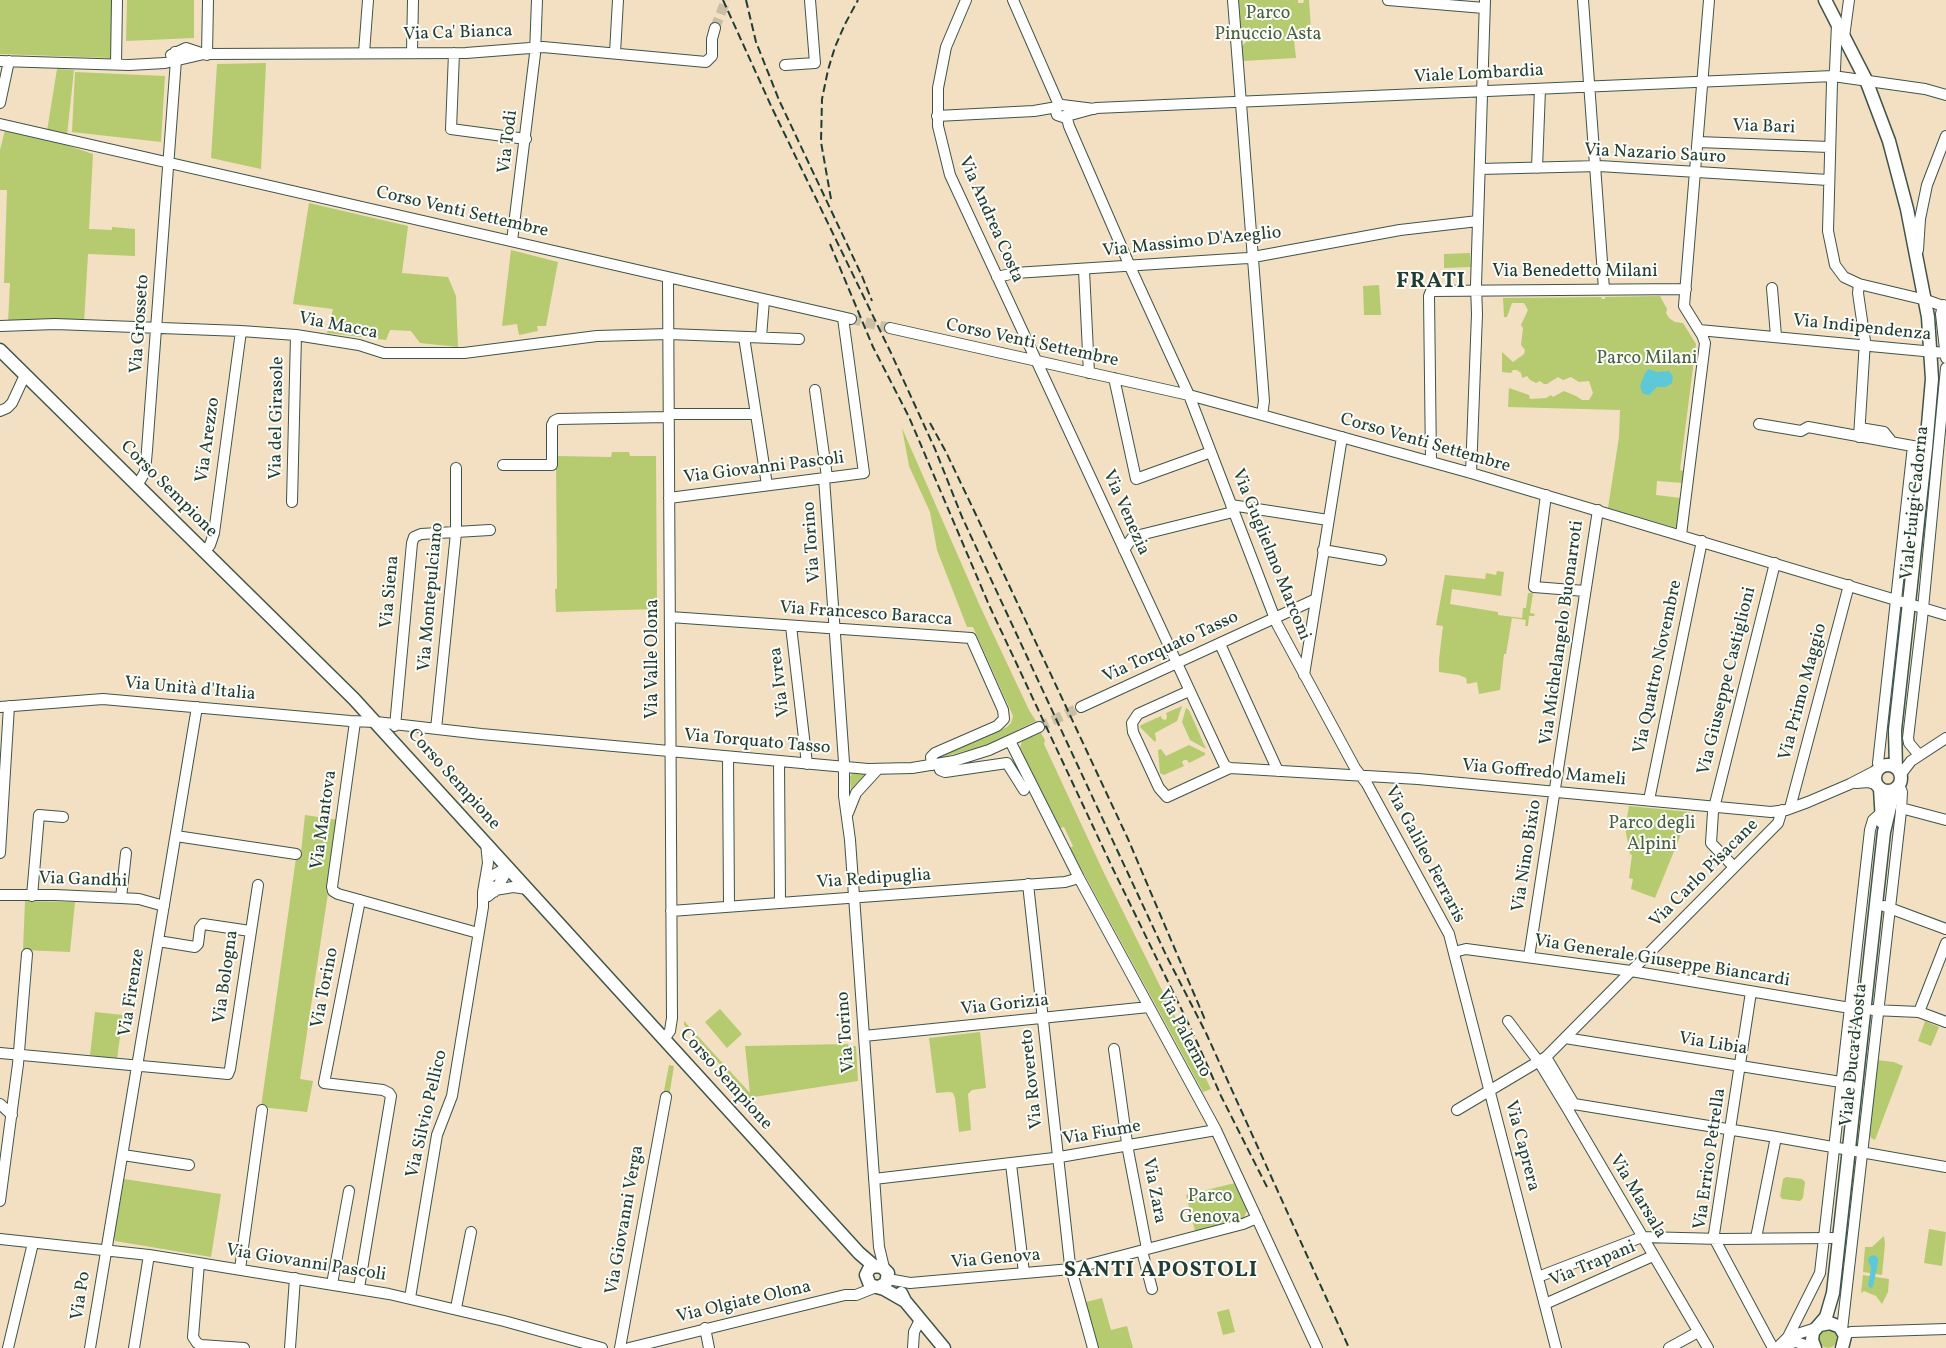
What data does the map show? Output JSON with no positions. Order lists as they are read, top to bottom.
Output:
{
  "streets": {
    "main road": ["Corso Sempione", "Viale Luigi Cadorna", "Viale Duca d'Aosta"],
    "street": [
      "Via Ca' Bianca",
      "Viale Lombardia",
      "Via Bari",
      "Via Todi",
      "Via Nazario Sauro",
      "Corso Venti Settembre",
      "Via Andrea Costa",
      "Via Massimo D'Azeglio",
      "Via Benedetto Milani",
      "Via Grosseto",
      "Via Macca",
      "Via Indipendenza",
      "Via del Girasole",
      "Via Arezzo",
      "Via Giovanni Pascoli",
      "Via Venezia",
      "Via Torino",
      "Via Guglielmo Marconi",
      "Via Siena",
      "Via Montepulciano",
      "Via Francesco Baracca",
      "Via Michelangelo Buonarroti",
      "Via Torquato Tasso",
      "Via Valle Olona",
      "Via Quattro Novembre",
      "Via Giuseppe Castiglioni",
      "Via Ivrea",
      "Via Unità d'Italia",
      "Via Primo Maggio",
      "Via Goffredo Mameli",
      "Via Mantova",
      "Via Galileo Ferraris",
      "Via Nino Bixio",
      "Via Carlo Pisacane",
      "Via Redipuglia",
      "Via Gandhi",
      "Via Generale Giuseppe Biancardi",
      "Via Bologna",
      "Via Firenze",
      "Via Gorizia",
      "Via Palermo",
      "Via Libia",
      "Via Rovereto",
      "Via Silvio Pellico",
      "Via Fiume",
      "Via Caprera",
      "Via Errico Petrella",
      "Via Zara",
      "Via Marsala",
      "Via Giovanni Verga",
      "Via Genova",
      "Via Trapani",
      "Via Po",
      "Via Olgiate Olona"
    ]
  },
  "crossings": [
    ["Via Ca' Bianca", "Via Todi"],
    ["Via Ca' Bianca", "Via Grosseto"],
    ["Viale Lombardia", "Via Andrea Costa"],
    ["Viale Lombardia", "Viale Luigi Cadorna"],
    ["Viale Lombardia", "Via Guglielmo Marconi"],
    ["Via Todi", "Corso Venti Settembre"],
    ["Corso Venti Settembre", "Via Andrea Costa"],
    ["Corso Venti Settembre", "Via Benedetto Milani"],
    ["Corso Venti Settembre", "Via Grosseto"],
    ["Corso Venti Settembre", "Via Giovanni Pascoli"],
    ["Corso Venti Settembre", "Viale Luigi Cadorna"],
    ["Corso Venti Settembre", "Via Venezia"],
    ["Corso Venti Settembre", "Via Guglielmo Marconi"],
    ["Corso Venti Settembre", "Via Michelangelo Buonarroti"],
    ["Corso Venti Settembre", "Via Valle Olona"],
    ["Corso Venti Settembre", "Via Quattro Novembre"],
    ["Corso Venti Settembre", "Via Giuseppe Castiglioni"],
    ["Corso Venti Settembre", "Via Primo Maggio"],
    ["Corso Venti Settembre", "Viale Duca d'Aosta"],
    ["Via Andrea Costa", "Via Massimo D'Azeglio"],
    ["Via Andrea Costa", "Via Venezia"],
    ["Via Massimo D'Azeglio", "Via Guglielmo Marconi"],
    ["Via Grosseto", "Via Macca"],
    ["Via Grosseto", "Corso Sempione"],
    ["Via Macca", "Via del Girasole"],
    ["Via Macca", "Via Arezzo"],
    ["Via Macca", "Via Valle Olona"],
    ["Via Indipendenza", "Viale Luigi Cadorna"],
    ["Via Arezzo", "Corso Sempione"],
    ["Via Giovanni Pascoli", "Via Torino"],
    ["Via Giovanni Pascoli", "Via Valle Olona"],
    ["Via Giovanni Pascoli", "Via Firenze"],
    ["Via Giovanni Pascoli", "Via Silvio Pellico"],
    ["Via Giovanni Pascoli", "Via Po"],
    ["Corso Sempione", "Via Torino"],
    ["Corso Sempione", "Via Torquato Tasso"],
    ["Corso Sempione", "Via Valle Olona"],
    ["Corso Sempione", "Via Unità d'Italia"],
    ["Corso Sempione", "Via Silvio Pellico"],
    ["Corso Sempione", "Via Genova"],
    ["Corso Sempione", "Via Olgiate Olona"],
    ["Viale Luigi Cadorna", "Viale Duca d'Aosta"],
    ["Via Venezia", "Via Torquato Tasso"],
    ["Via Venezia", "Via Goffredo Mameli"],
    ["Via Torino", "Via Francesco Baracca"],
    ["Via Torino", "Via Torquato Tasso"],
    ["Via Torino", "Via Mantova"],
    ["Via Torino", "Via Redipuglia"],
    ["Via Torino", "Via Gorizia"],
    ["Via Torino", "Via Fiume"],
    ["Via Torino", "Via Genova"],
    ["Via Torino", "Via Olgiate Olona"],
    ["Via Guglielmo Marconi", "Via Torquato Tasso"],
    ["Via Guglielmo Marconi", "Via Goffredo Mameli"],
    ["Via Guglielmo Marconi", "Via Galileo Ferraris"],
    ["Via Siena", "Via Montepulciano"],
    ["Via Siena", "Via Torquato Tasso"],
    ["Via Montepulciano", "Via Torquato Tasso"],
    ["Via Francesco Baracca", "Via Torquato Tasso"],
    ["Via Francesco Baracca", "Via Valle Olona"],
    ["Via Francesco Baracca", "Via Ivrea"],
    ["Via Michelangelo Buonarroti", "Via Goffredo Mameli"],
    ["Via Michelangelo Buonarroti", "Via Nino Bixio"],
    ["Via Torquato Tasso", "Via Valle Olona"],
    ["Via Torquato Tasso", "Via Ivrea"],
    ["Via Torquato Tasso", "Via Unità d'Italia"],
    ["Via Torquato Tasso", "Via Palermo"],
    ["Via Valle Olona", "Via Redipuglia"],
    ["Via Quattro Novembre", "Via Goffredo Mameli"],
    ["Via Giuseppe Castiglioni", "Via Goffredo Mameli"],
    ["Via Giuseppe Castiglioni", "Via Carlo Pisacane"],
    ["Via Unità d'Italia", "Via Mantova"],
    ["Via Unità d'Italia", "Via Firenze"],
    ["Via Primo Maggio", "Via Goffredo Mameli"],
    ["Via Primo Maggio", "Via Carlo Pisacane"],
    ["Via Goffredo Mameli", "Via Galileo Ferraris"],
    ["Via Goffredo Mameli", "Via Nino Bixio"],
    ["Via Goffredo Mameli", "Via Carlo Pisacane"],
    ["Via Goffredo Mameli", "Viale Duca d'Aosta"],
    ["Via Mantova", "Via Silvio Pellico"],
    ["Via Galileo Ferraris", "Via Generale Giuseppe Biancardi"],
    ["Via Galileo Ferraris", "Via Caprera"],
    ["Via Nino Bixio", "Via Generale Giuseppe Biancardi"],
    ["Via Carlo Pisacane", "Via Generale Giuseppe Biancardi"],
    ["Via Carlo Pisacane", "Via Libia"],
    ["Via Carlo Pisacane", "Via Caprera"],
    ["Via Carlo Pisacane", "Via Marsala"],
    ["Via Redipuglia", "Via Palermo"],
    ["Via Redipuglia", "Via Rovereto"],
    ["Via Gandhi", "Via Firenze"],
    ["Via Generale Giuseppe Biancardi", "Viale Duca d'Aosta"],
    ["Via Generale Giuseppe Biancardi", "Via Caprera"],
    ["Via Generale Giuseppe Biancardi", "Via Errico Petrella"],
    ["Via Bologna", "Via Firenze"],
    ["Via Firenze", "Via Po"],
    ["Via Gorizia", "Via Palermo"],
    ["Via Gorizia", "Via Rovereto"],
    ["Via Palermo", "Via Fiume"],
    ["Via Palermo", "Via Genova"],
    ["Via Libia", "Viale Duca d'Aosta"],
    ["Via Libia", "Via Errico Petrella"],
    ["Via Rovereto", "Via Fiume"],
    ["Via Rovereto", "Via Genova"],
    ["Via Fiume", "Via Zara"],
    ["Via Caprera", "Via Trapani"],
    ["Via Zara", "Via Genova"],
    ["Via Marsala", "Via Trapani"],
    ["Via Genova", "Via Olgiate Olona"]
  ],
  "districts": ["FRATI", "SANTI APOSTOLI"],
  "parks": [
    "Parco Pinuccio Asta",
    "Parco Milani",
    "Parco degli Alpini",
    "Parco Genova"
  ]
}
